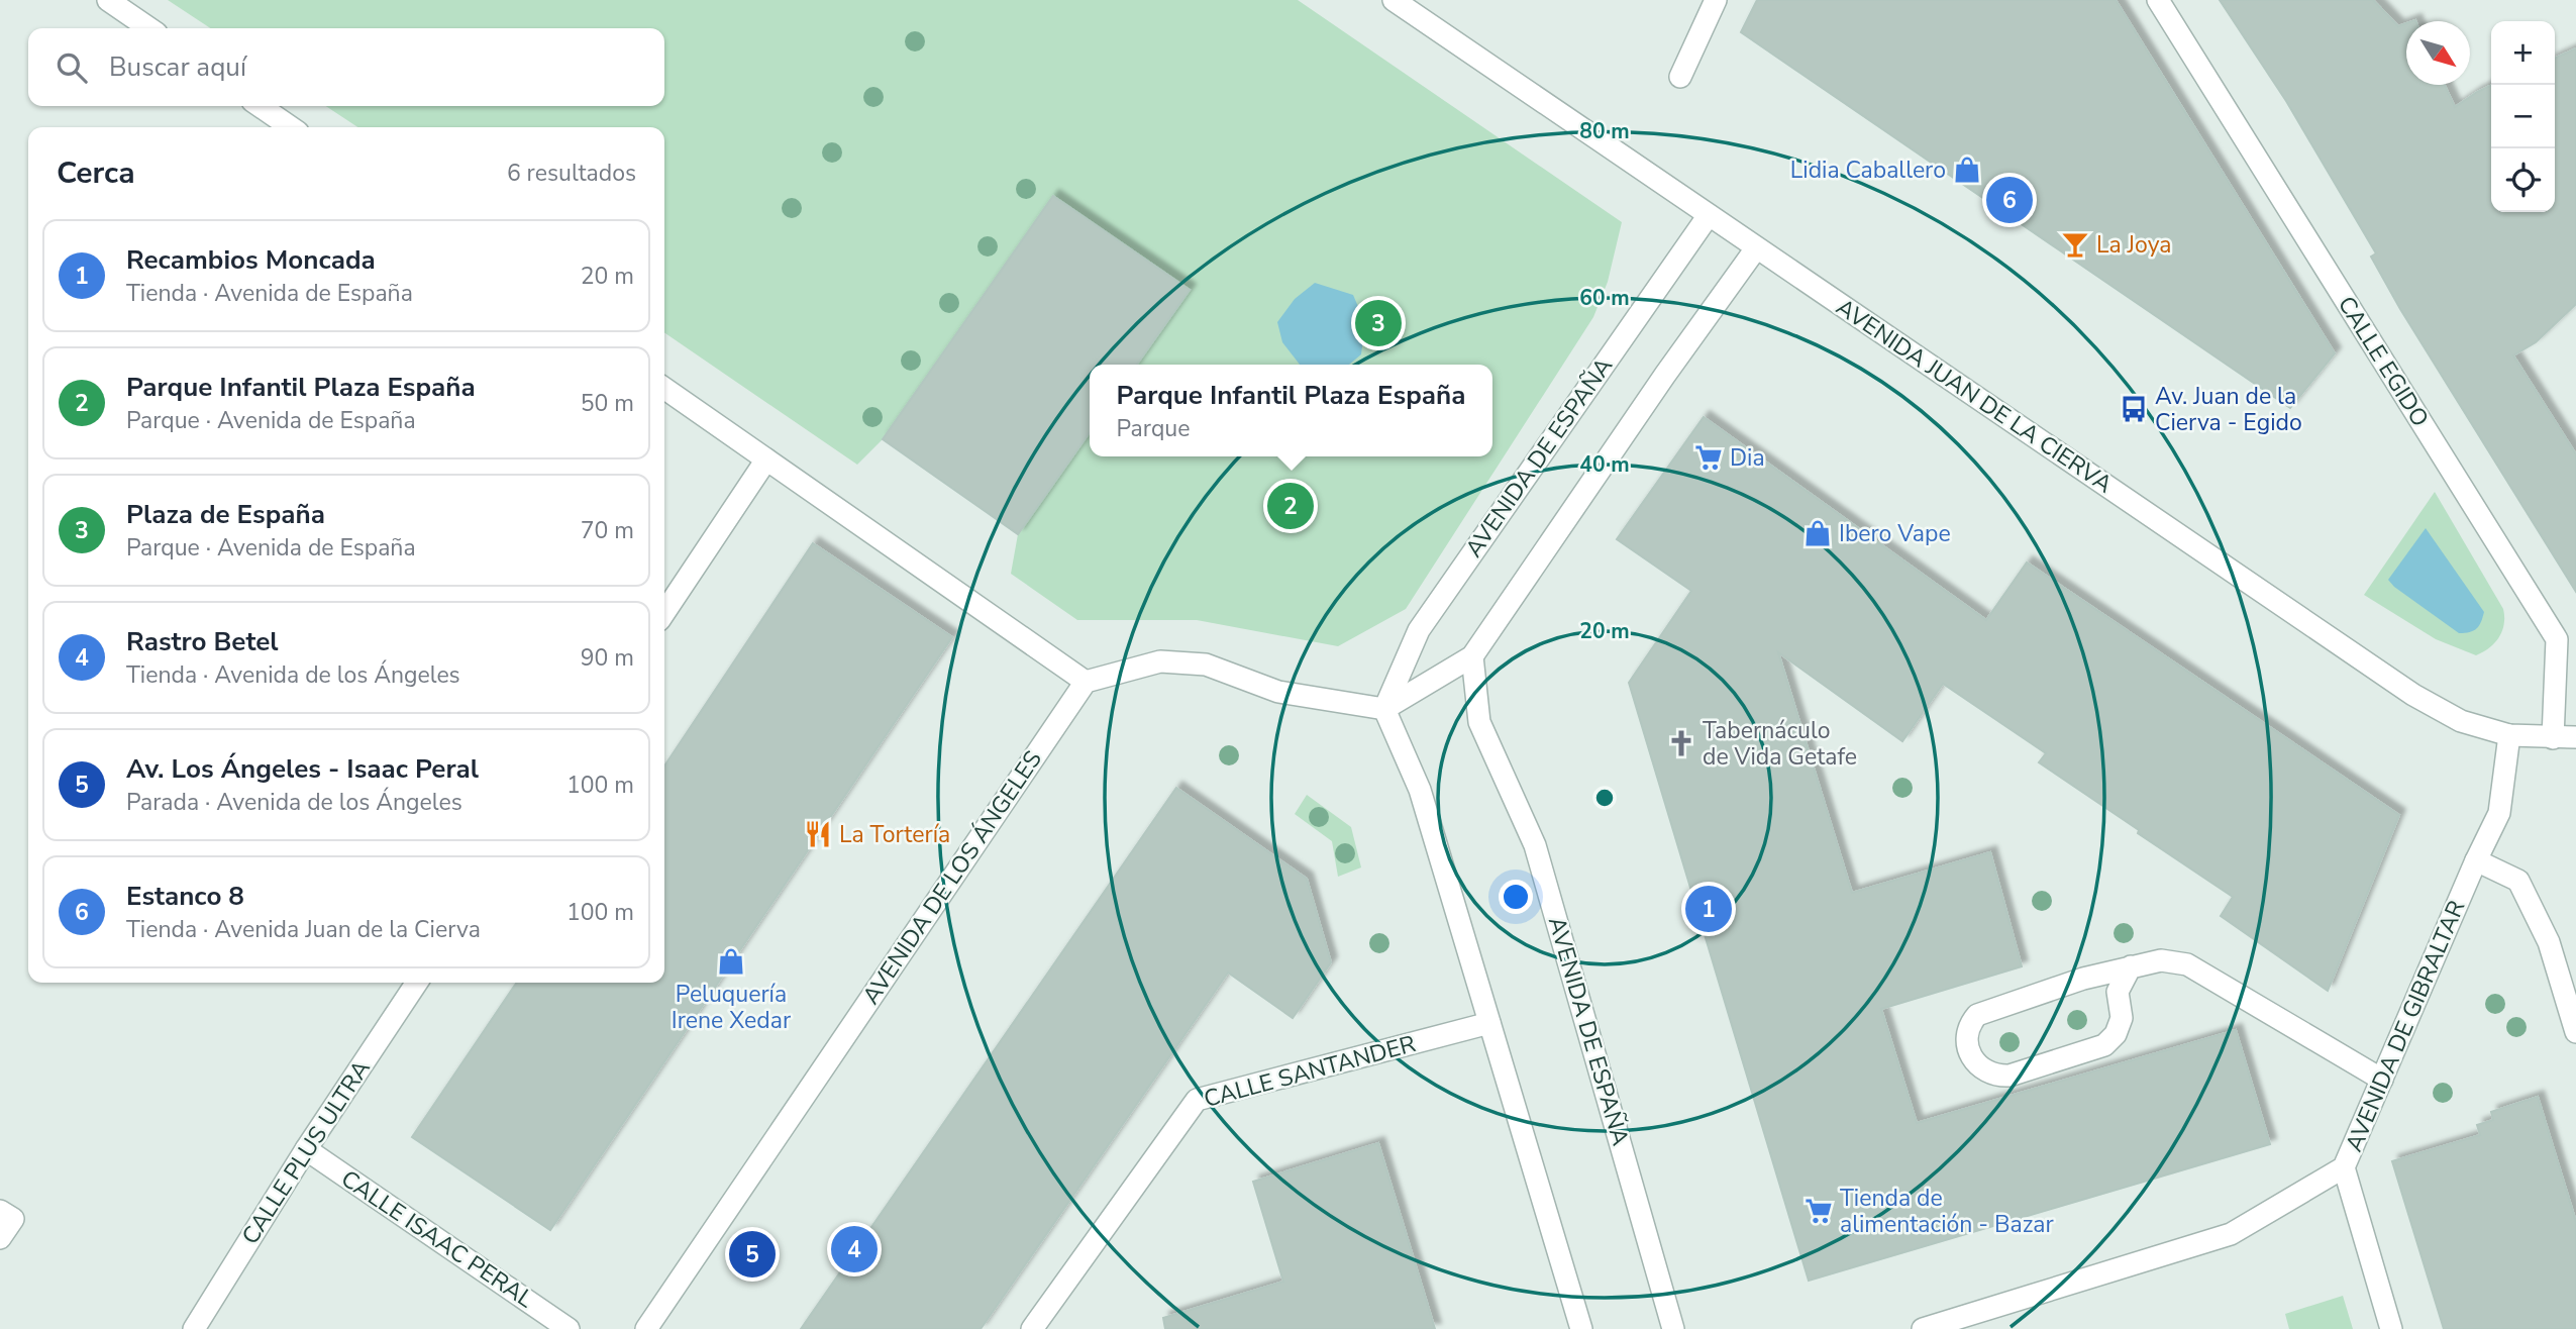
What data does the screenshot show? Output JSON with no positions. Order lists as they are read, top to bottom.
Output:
{
  "streets": {
    "street": [
      "CALLE EGIDO",
      "AVENIDA JUAN DE LA CIERVA",
      "AVENIDA DE ESPAÑA",
      "AVENIDA DE LOS ÁNGELES",
      "AVENIDA DE GIBRALTAR",
      "CALLE SANTANDER",
      "CALLE PLUS ULTRA",
      "CALLE ISAAC PERAL"
    ]
  },
  "crossings": [
    ["CALLE EGIDO", "AVENIDA JUAN DE LA CIERVA"],
    ["AVENIDA JUAN DE LA CIERVA", "AVENIDA DE ESPAÑA"],
    ["AVENIDA JUAN DE LA CIERVA", "AVENIDA DE GIBRALTAR"],
    ["CALLE PLUS ULTRA", "CALLE ISAAC PERAL"]
  ],
  "places": {
    "shop": ["Lidia Caballero", "Ibero Vape", "Peluquería Irene Xedar"],
    "bar": ["La Joya"],
    "bus stop": ["Av. Juan de la Cierva - Egido"],
    "supermarket": ["Dia", "Tienda de alimentación - Bazar"],
    "church": ["Tabernáculo de Vida Getafe"],
    "restaurant": ["La Tortería"]
  },
  "north": "bottom right",
  "page": {
    "map_buttons": ["+", "−"],
    "search": "Buscar aquí",
    "heading": ["Cerca", "6 resultados"],
    "pins": [
      "6",
      "3",
      "2",
      "1",
      "4",
      "5"
    ],
    "list": [
      {
        "mark": "1",
        "name": "Recambios Moncada",
        "note": "Tienda · Avenida de España",
        "value": "20 m"
      },
      {
        "mark": "2",
        "name": "Parque Infantil Plaza España",
        "note": "Parque · Avenida de España",
        "value": "50 m"
      },
      {
        "mark": "3",
        "name": "Plaza de España",
        "note": "Parque · Avenida de España",
        "value": "70 m"
      },
      {
        "mark": "4",
        "name": "Rastro Betel",
        "note": "Tienda · Avenida de los Ángeles",
        "value": "90 m"
      },
      {
        "mark": "5",
        "name": "Av. Los Ángeles - Isaac Peral",
        "note": "Parada · Avenida de los Ángeles",
        "value": "100 m"
      },
      {
        "mark": "6",
        "name": "Estanco 8",
        "note": "Tienda · Avenida Juan de la Cierva",
        "value": "100 m"
      }
    ],
    "popup": ["Parque Infantil Plaza España", "Parque"]
  },
  "rings": [
    "80 m",
    "60 m",
    "40 m",
    "20 m"
  ]
}
